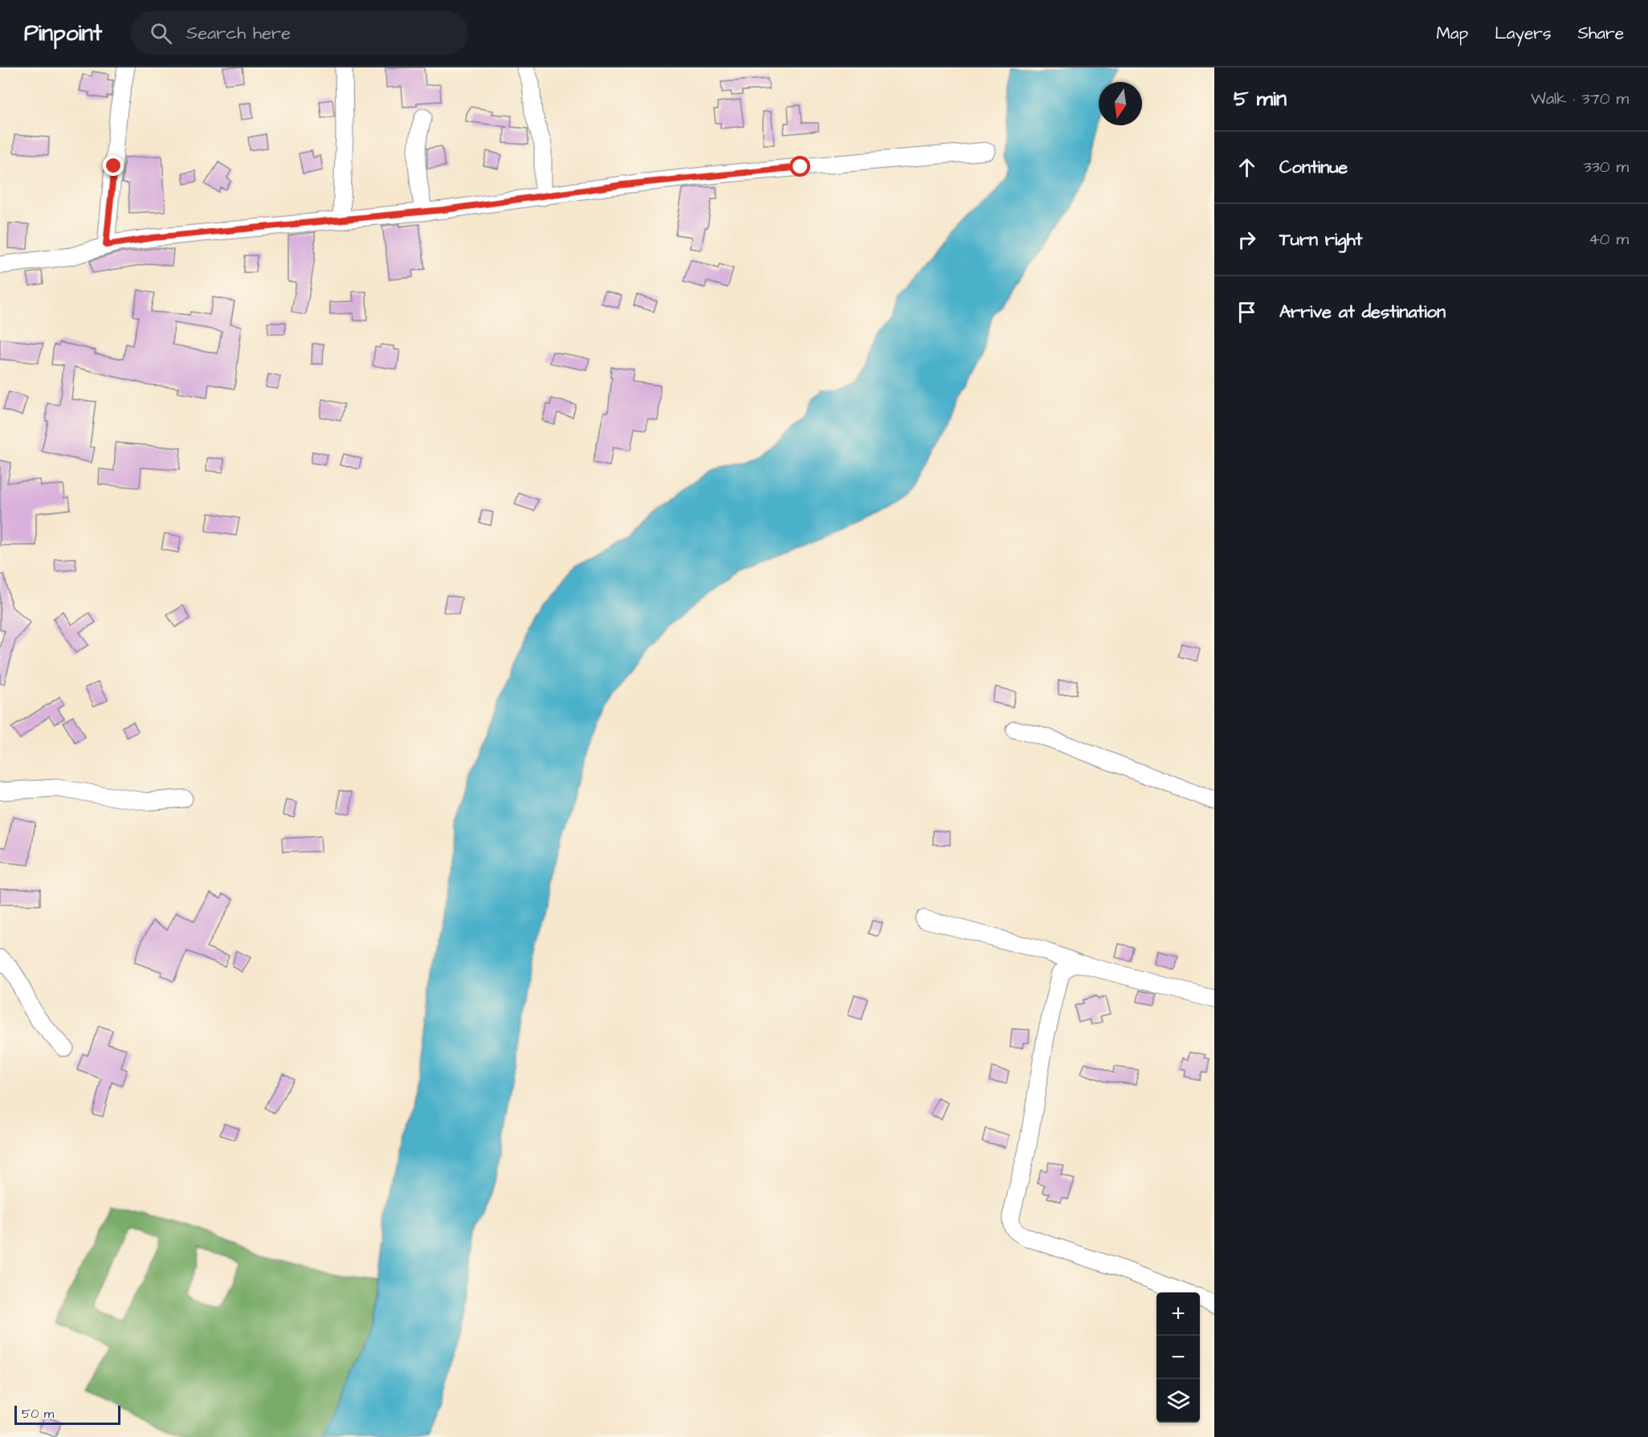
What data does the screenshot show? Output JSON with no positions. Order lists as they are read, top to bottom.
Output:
{
  "scale_bar": "50 m",
  "north": "bottom",
  "page": {
    "header": "Pinpoint",
    "search": "Search here",
    "nav": ["Map", "Layers", "Share"],
    "heading": ["5 min", "Walk · 370 m"],
    "list": [
      ["Continue", "330 m"],
      ["Turn right", "40 m"],
      "Arrive at destination"
    ],
    "map_buttons": ["+", "−"],
    "scale": "50 m"
  }
}
